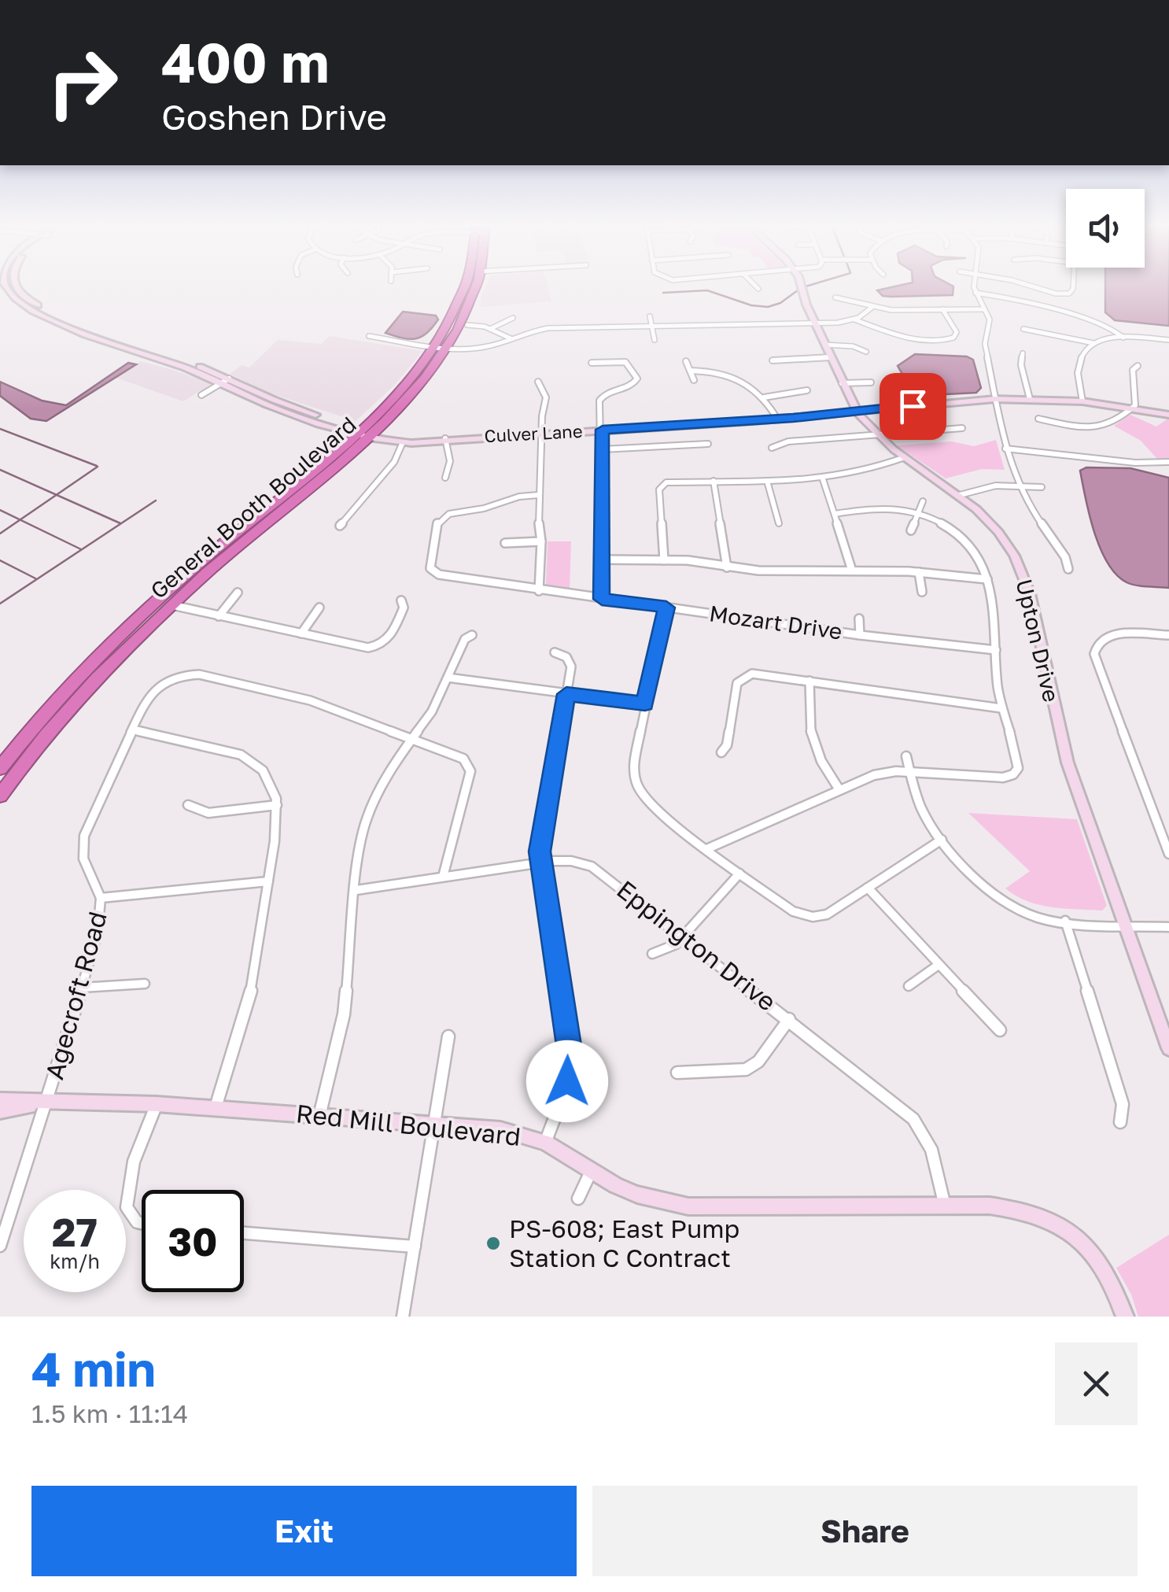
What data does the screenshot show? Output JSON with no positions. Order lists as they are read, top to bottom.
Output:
{
  "streets": {
    "highway": ["General Booth Boulevard"],
    "street": [
      "Culver Lane",
      "Mozart Drive",
      "Upton Drive",
      "Eppington Drive",
      "Agecroft Road",
      "Red Mill Boulevard"
    ]
  },
  "crossings": [
    ["Culver Lane", "General Booth Boulevard"],
    ["Culver Lane", "Upton Drive"],
    ["Eppington Drive", "Agecroft Road"],
    ["Eppington Drive", "Red Mill Boulevard"],
    ["Agecroft Road", "Red Mill Boulevard"]
  ],
  "places": ["PS-608; East Pump Station C Contract"],
  "page": {
    "turn": ["400 m", "Goshen Drive"],
    "speed": "27 km/h",
    "limit": "30",
    "heading": ["4 min", "1.5 km · 11:14"],
    "buttons": ["Exit", "Share"]
  }
}
